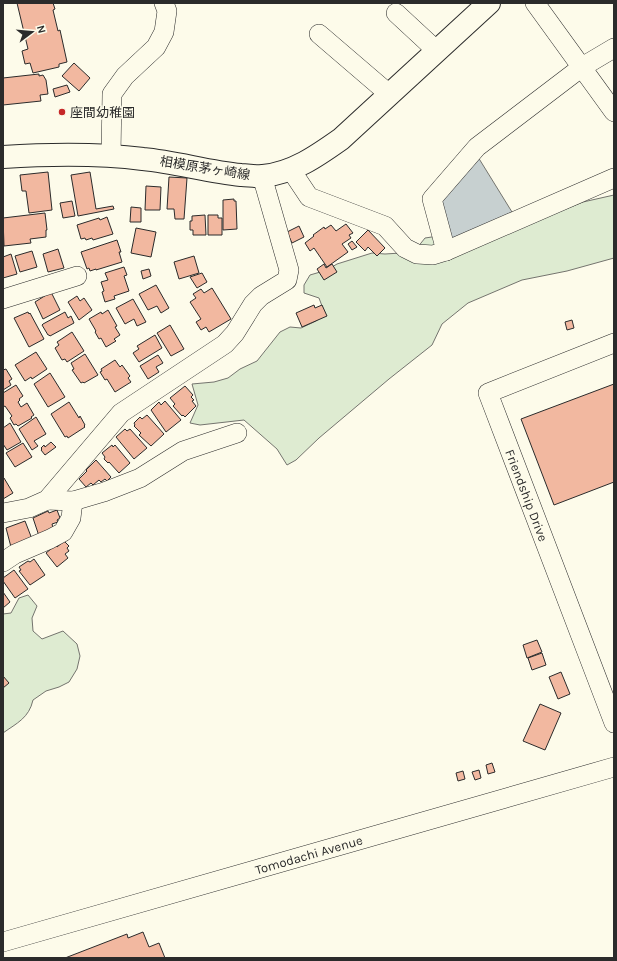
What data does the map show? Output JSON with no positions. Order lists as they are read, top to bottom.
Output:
{
  "streets": {
    "main road": ["相模原茅ヶ崎線"],
    "street": ["Friendship Drive", "Tomodachi Avenue"]
  },
  "places": ["座間幼稚園"],
  "north": "right"
}
